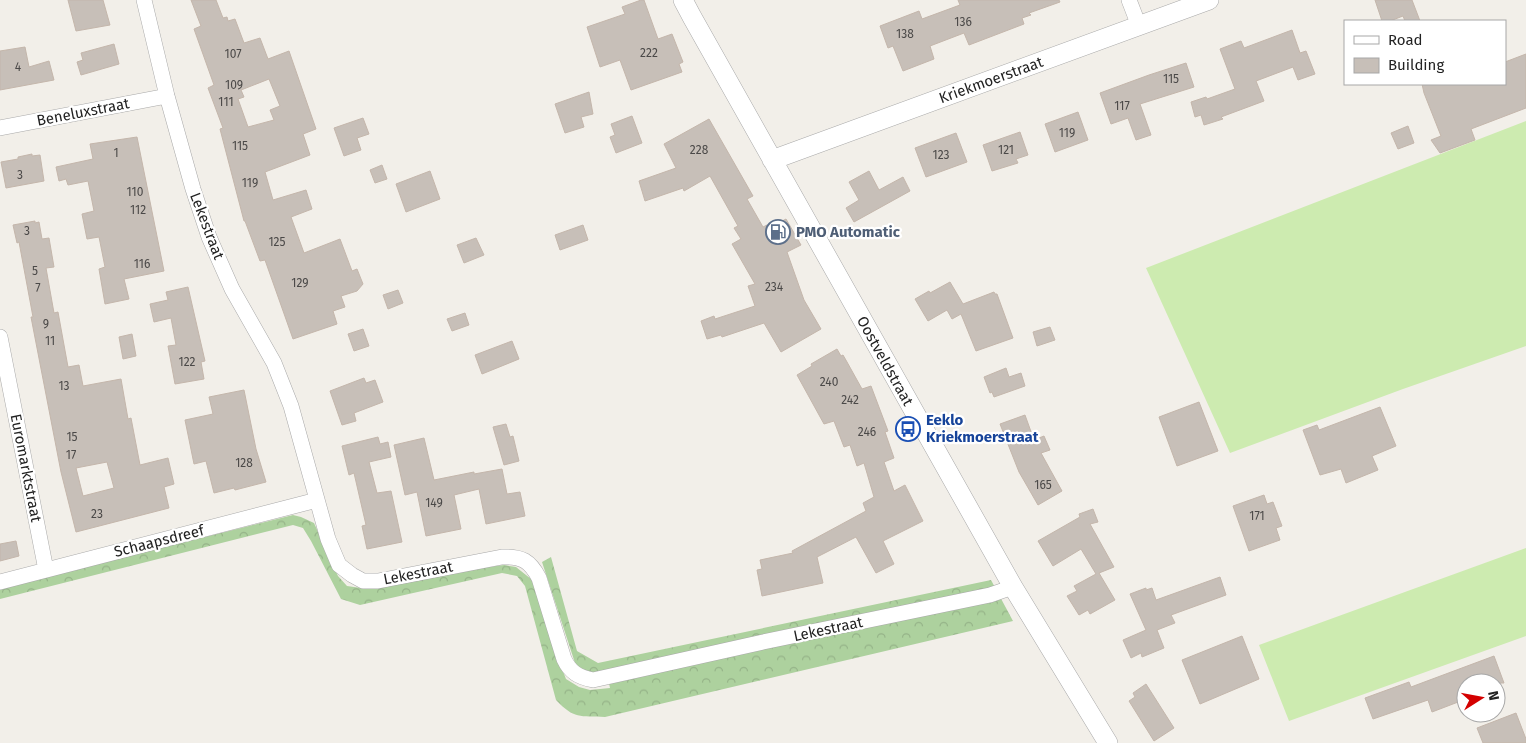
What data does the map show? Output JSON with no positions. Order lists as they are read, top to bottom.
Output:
{
  "streets": {
    "street": [
      "Kriekmoerstraat",
      "Beneluxstraat",
      "Lekestraat",
      "Oostveldstraat",
      "Euromarktstraat",
      "Schaapsdreef"
    ]
  },
  "crossings": [
    ["Kriekmoerstraat", "Oostveldstraat"],
    ["Beneluxstraat", "Lekestraat"],
    ["Lekestraat", "Oostveldstraat"],
    ["Lekestraat", "Schaapsdreef"],
    ["Euromarktstraat", "Schaapsdreef"]
  ],
  "places": {
    "fuel station": ["PMO Automatic"],
    "bus stop": ["Eeklo Kriekmoerstraat"]
  },
  "house_numbers": [
    "136",
    "138",
    "222",
    "107",
    "4",
    "115",
    "109",
    "111",
    "117",
    "119",
    "115",
    "228",
    "121",
    "1",
    "123",
    "3",
    "119",
    "110",
    "112",
    "3",
    "125",
    "116",
    "5",
    "129",
    "234",
    "7",
    "9",
    "11",
    "122",
    "240",
    "13",
    "242",
    "246",
    "15",
    "17",
    "128",
    "165",
    "149",
    "23",
    "171"
  ],
  "legend": ["Road", "Building"],
  "north": "right"
}
